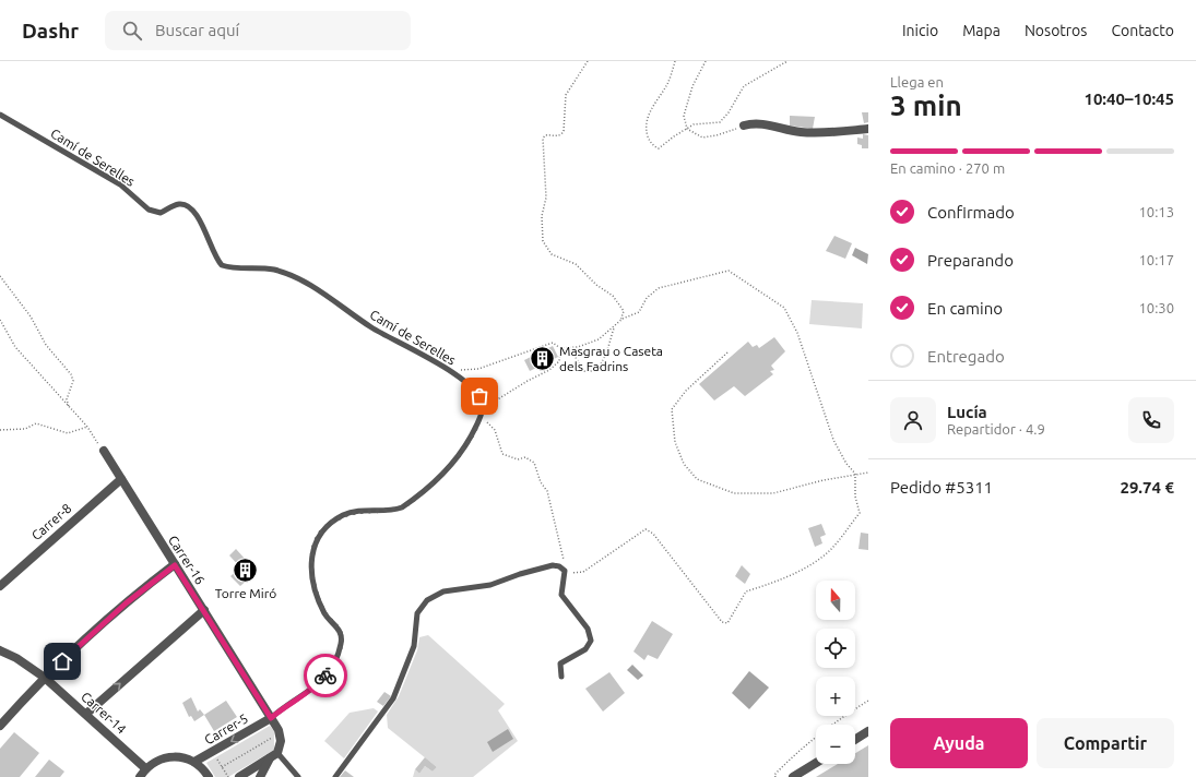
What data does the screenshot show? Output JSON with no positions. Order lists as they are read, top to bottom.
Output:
{
  "streets": {
    "street": [
      "Carrer-8",
      "Carrer-16",
      "Carrer-14",
      "Carrer-5"
    ],
    "lane": ["Camí de Serelles"]
  },
  "crossings": [
    ["Carrer-8", "Carrer-16"],
    ["Carrer-16", "Carrer-5"]
  ],
  "places": {
    "building": ["Masgrau o Caseta dels Fadrins", "Torre Miró"]
  },
  "north": "top",
  "page": {
    "header": "Dashr",
    "search": "Buscar aquí",
    "nav": [
      "Inicio",
      "Mapa",
      "Nosotros",
      "Contacto"
    ],
    "heading": ["3 min", "Llega en", "10:40–10:45"],
    "panel": [
      "Lucía",
      "Repartidor · 4.9",
      "Pedido #5311",
      "29.74 €"
    ],
    "bar": "En camino · 270 m",
    "list": [
      ["Confirmado", "10:13"],
      ["Preparando", "10:17"],
      ["En camino", "10:30"],
      "Entregado"
    ],
    "map_buttons": ["+", "−"],
    "buttons": ["Ayuda", "Compartir"]
  }
}
